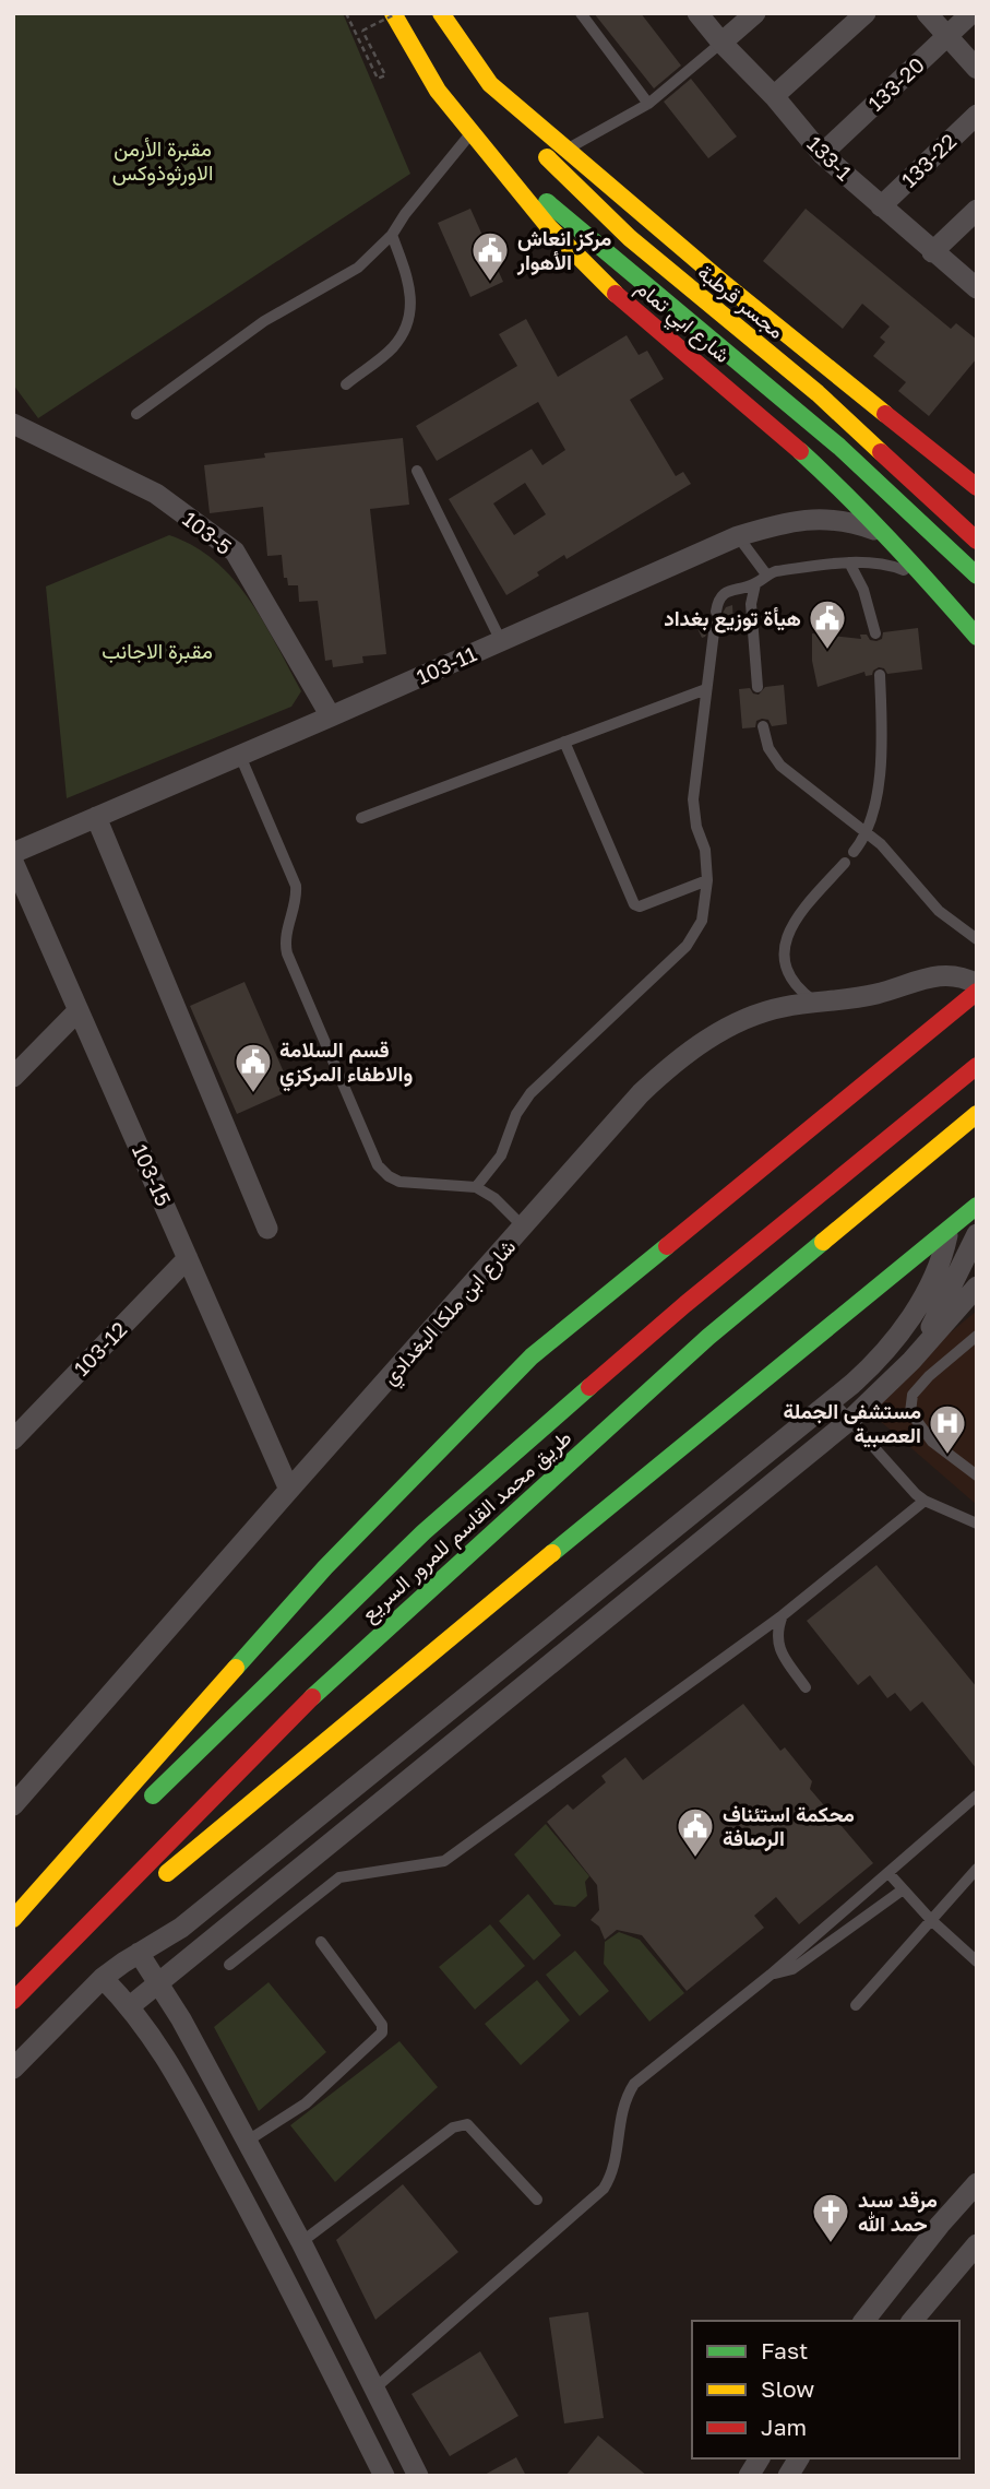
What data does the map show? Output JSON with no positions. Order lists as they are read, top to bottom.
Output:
{
  "streets": {
    "main road": ["مجسر قرطبة", "شارع ابي تمام", "طريق محمد القاسم للمرور السريع"],
    "street": [
      "133-20",
      "133-1",
      "133-22",
      "103-5",
      "103-11",
      "103-15",
      "شارع ابن ملكا البغدادي",
      "103-12"
    ]
  },
  "crossings": [
    ["133-20", "133-1"],
    ["133-1", "133-22"],
    ["شارع ابي تمام", "103-11"],
    ["103-5", "103-11"],
    ["103-15", "شارع ابن ملكا البغدادي"],
    ["103-15", "103-12"]
  ],
  "parks": ["مقبرة الأرمن الاورثوذوكس", "مقبرة الاجانب"],
  "places": {
    "public building": [
      "مركز انعاش الأهوار",
      "هيأة توزيع بغداد",
      "قسم السلامة والاطفاء المركزي",
      "محكمة استئناف الرصافة"
    ],
    "hospital": ["مستشفى الجملة العصبية"],
    "church": ["مرقد سيد حمد الله"]
  },
  "legend": ["Fast", "Slow", "Jam"]
}
